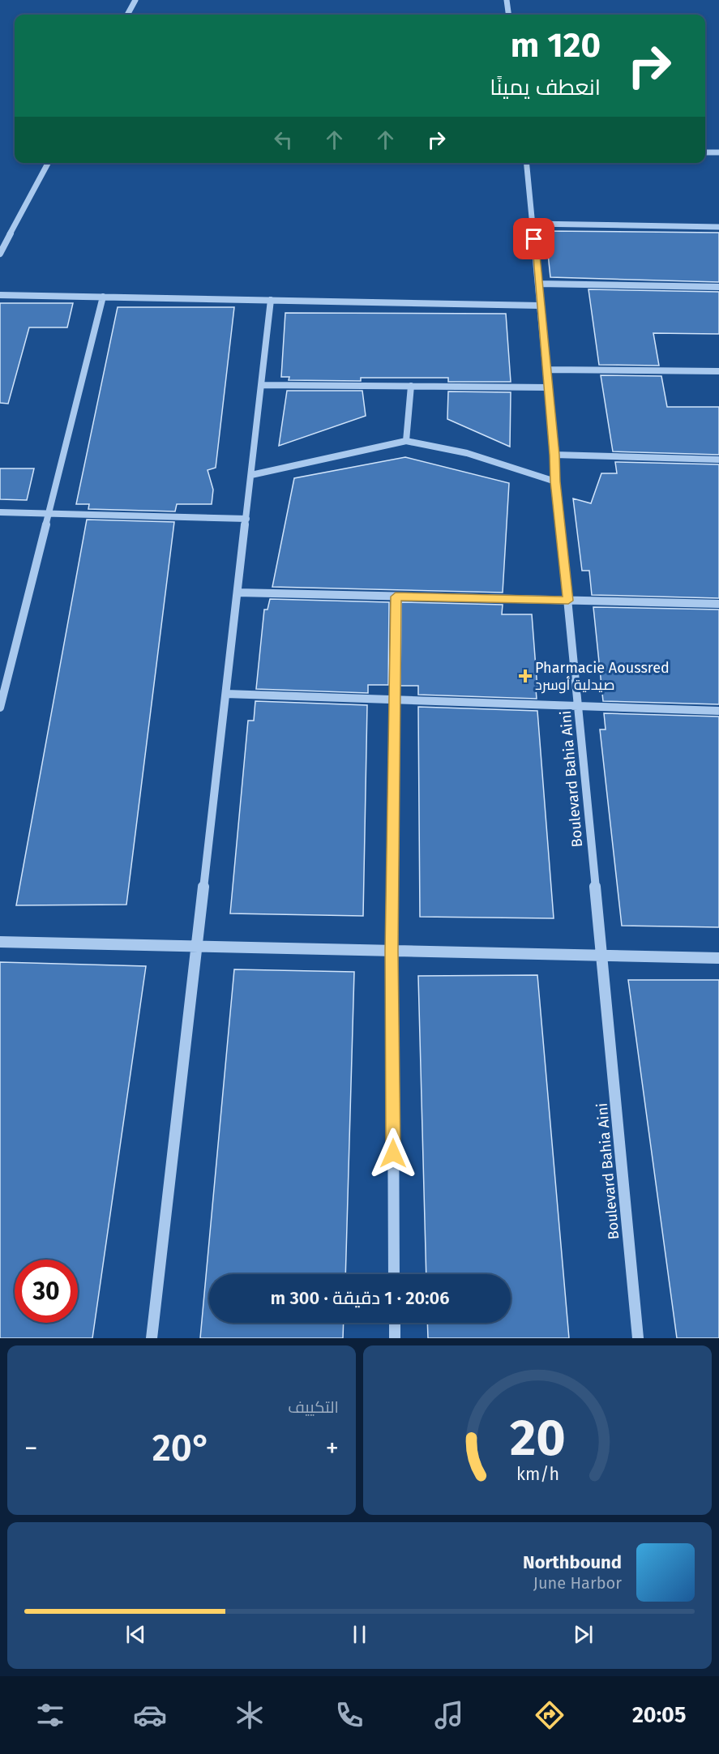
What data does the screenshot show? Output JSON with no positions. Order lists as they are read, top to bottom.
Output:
{
  "streets": {
    "street": ["Boulevard Bahia Aini"]
  },
  "places": {
    "health": ["Pharmacie Aoussred صيدلية أوسرد"]
  },
  "page": {
    "turn": ["120 m", "انعطف يمينًا"],
    "limit": "30",
    "trip": "20:06 · 1 دقيقة · 300 m",
    "tile": "التكييف",
    "heat": ["−", "20°", "+"],
    "song": ["Northbound", "June Harbor"],
    "tabs": "20:05",
    "gauge": ["20", "km/h"]
  }
}
